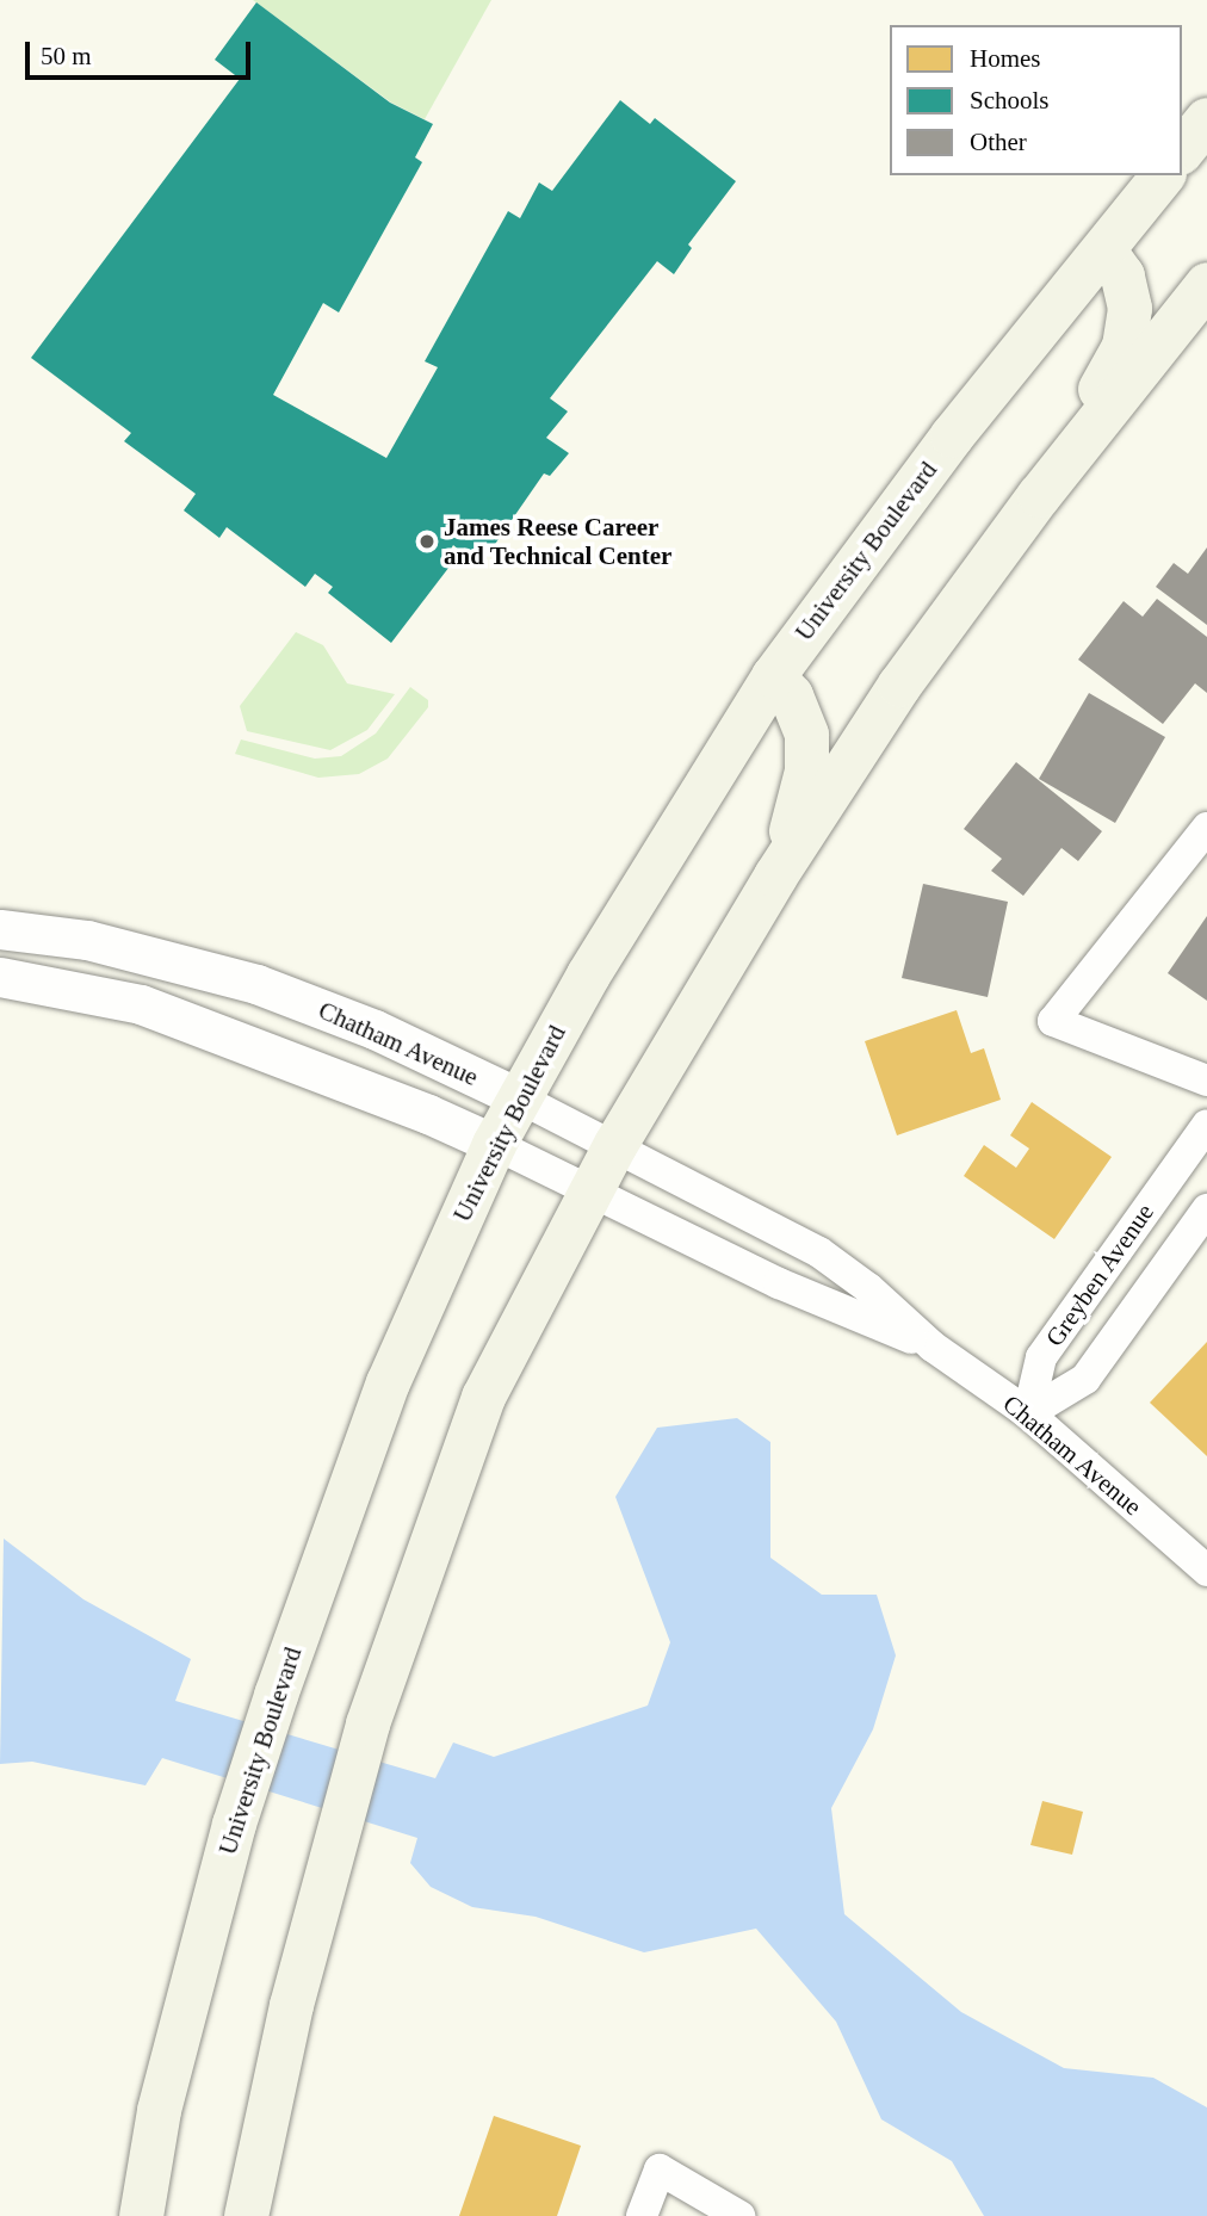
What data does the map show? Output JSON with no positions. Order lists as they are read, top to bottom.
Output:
{
  "streets": {
    "main road": ["University Boulevard"],
    "street": ["Chatham Avenue", "Greyben Avenue"]
  },
  "crossings": [
    ["University Boulevard", "Chatham Avenue"],
    ["Chatham Avenue", "Greyben Avenue"]
  ],
  "places": ["James Reese Career and Technical Center"],
  "legend": ["Homes", "Schools", "Other"],
  "scale_bar": "50 m"
}
